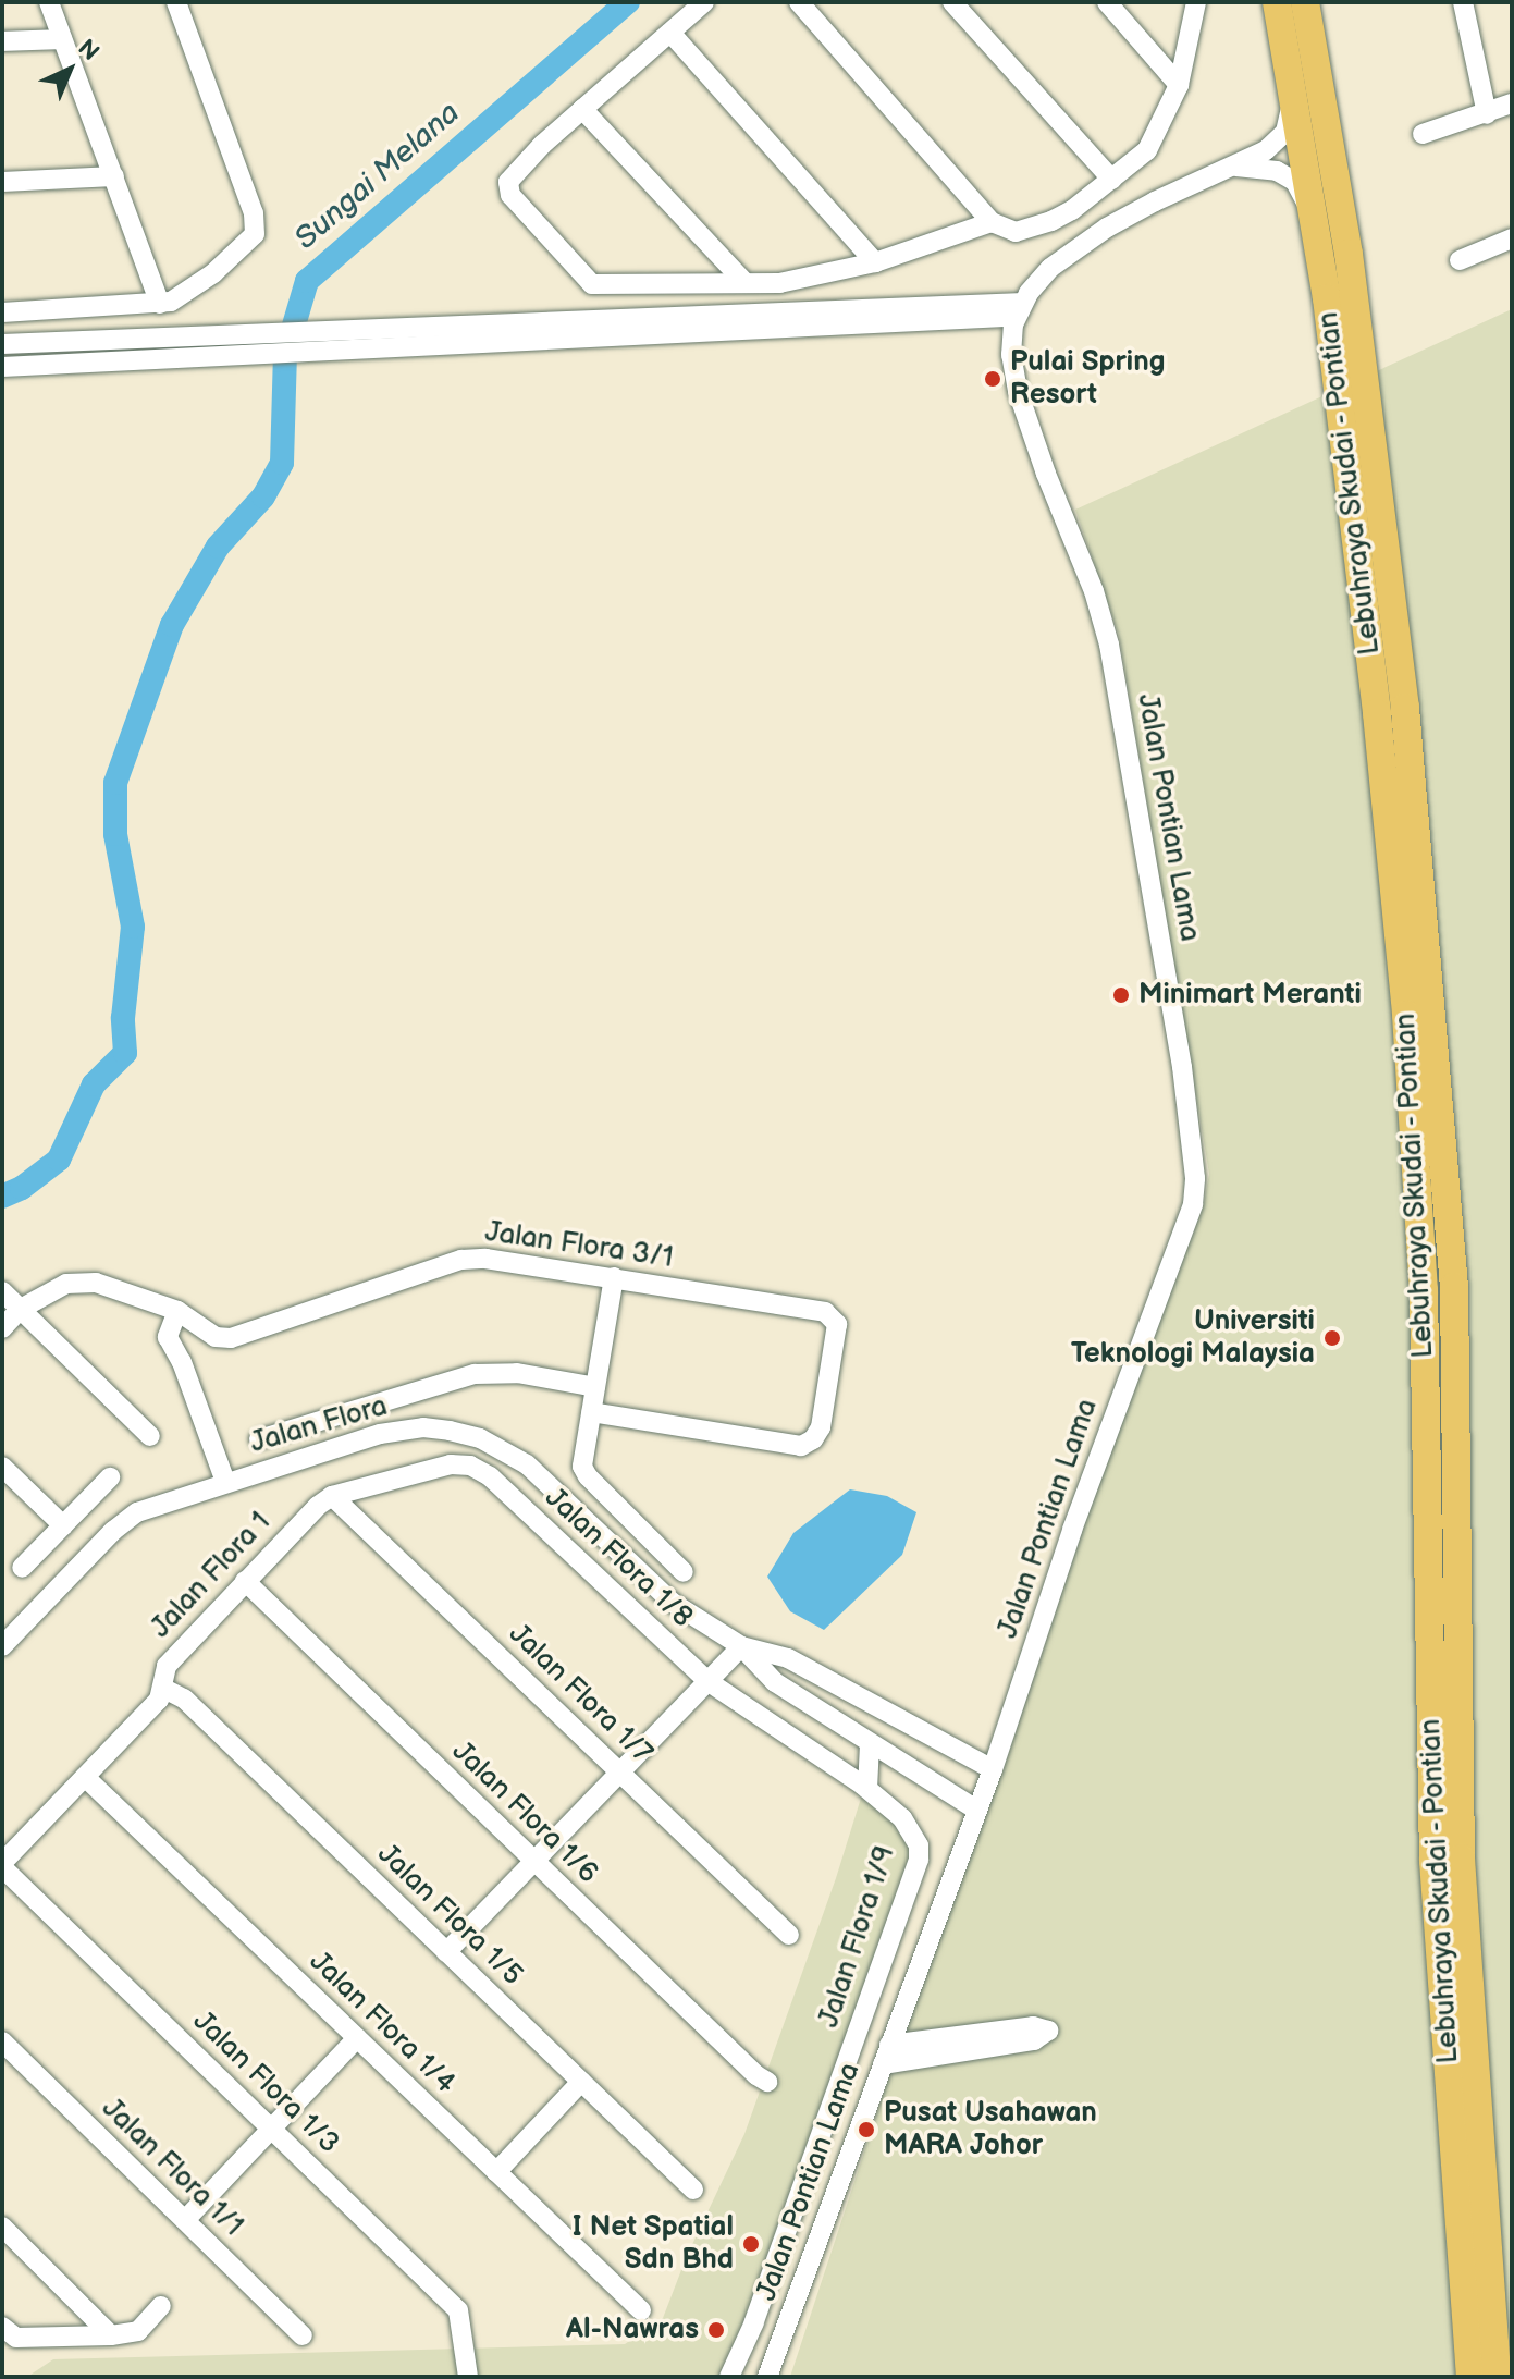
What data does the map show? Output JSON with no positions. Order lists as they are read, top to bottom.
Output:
{
  "streets": {
    "highway": ["Lebuhraya Skudai - Pontian"],
    "street": [
      "Jalan Pontian Lama",
      "Jalan Flora 3/1",
      "Jalan Flora",
      "Jalan Flora 1/8",
      "Jalan Flora 1",
      "Jalan Flora 1/7",
      "Jalan Flora 1/6",
      "Jalan Flora 1/5",
      "Jalan Flora 1/9",
      "Jalan Flora 1/4",
      "Jalan Flora 1/3",
      "Jalan Flora 1/1"
    ]
  },
  "crossings": [
    ["Jalan Pontian Lama", "Jalan Flora"],
    ["Jalan Flora 1/8", "Jalan Flora 1"],
    ["Jalan Flora 1/8", "Jalan Flora 1/9"],
    ["Jalan Flora 1", "Jalan Flora 1/7"],
    ["Jalan Flora 1", "Jalan Flora 1/6"],
    ["Jalan Flora 1", "Jalan Flora 1/5"],
    ["Jalan Flora 1", "Jalan Flora 1/4"],
    ["Jalan Flora 1", "Jalan Flora 1/3"]
  ],
  "water": ["Sungai Melana"],
  "places": [
    "Pulai Spring Resort",
    "Minimart Meranti",
    "Universiti Teknologi Malaysia",
    "Pusat Usahawan MARA Johor",
    "I Net Spatial Sdn Bhd",
    "Al-Nawras"
  ],
  "north": "top right"
}
